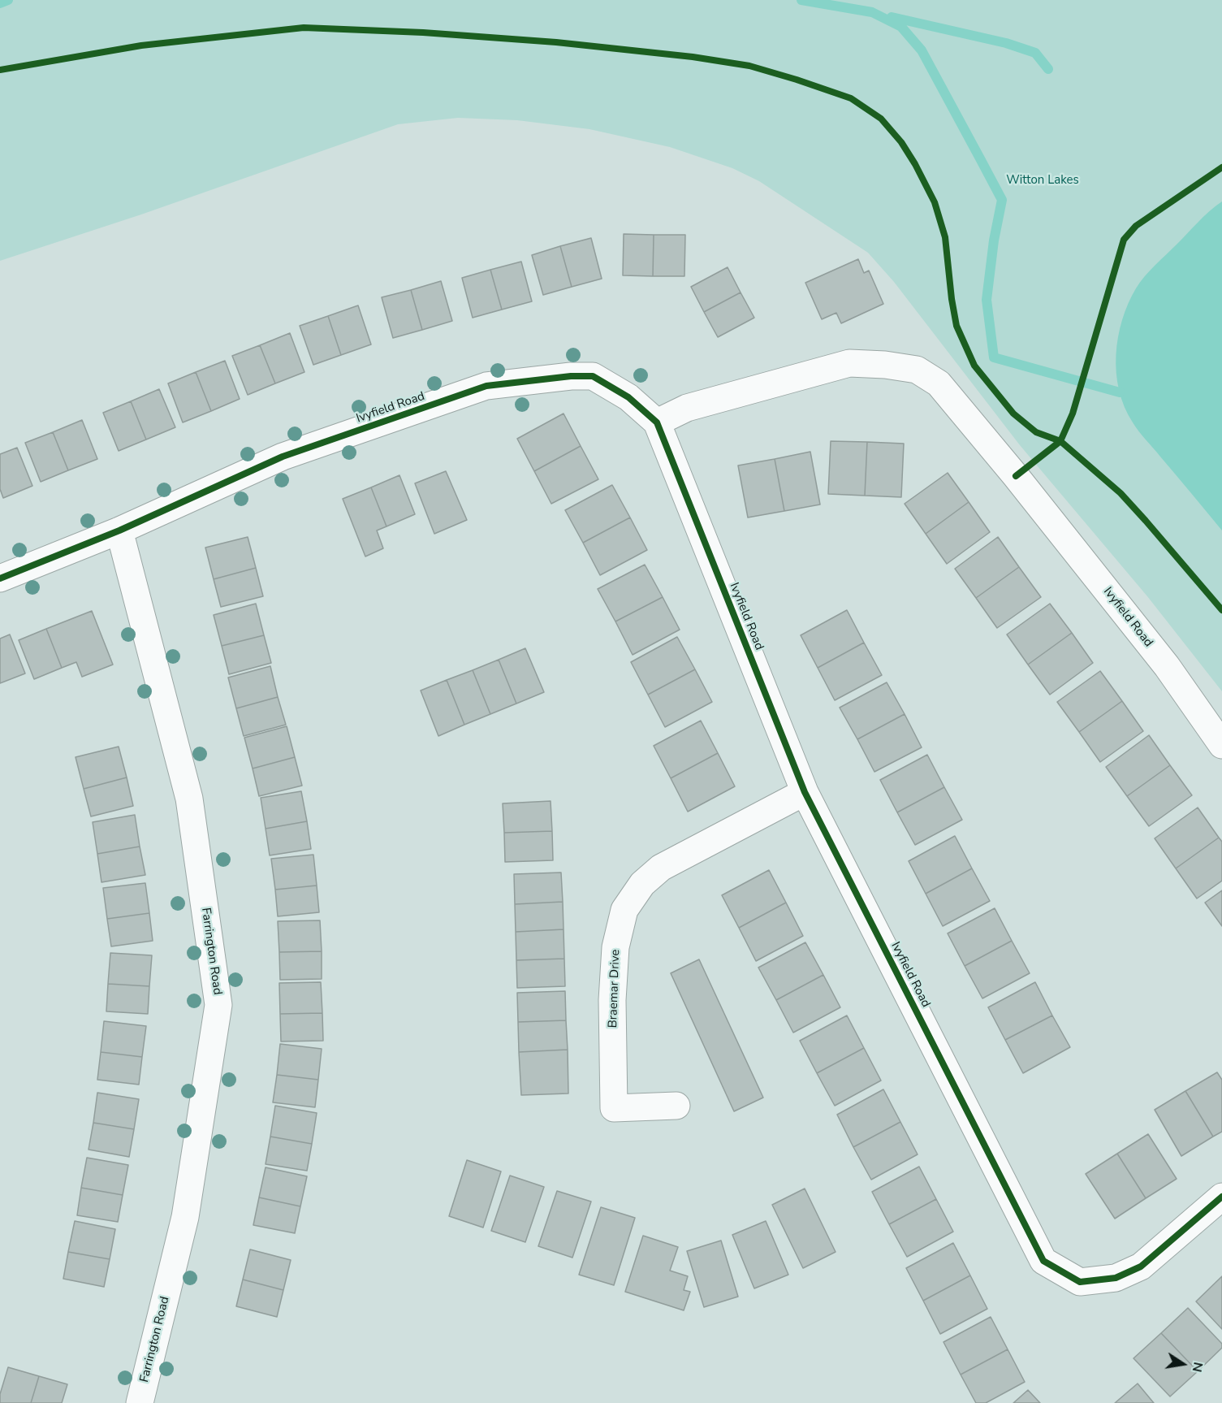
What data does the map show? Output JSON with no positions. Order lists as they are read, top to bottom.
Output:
{
  "streets": {
    "street": ["Ivyfield Road", "Farrington Road", "Braemar Drive"]
  },
  "crossings": [
    ["Ivyfield Road", "Farrington Road"],
    ["Ivyfield Road", "Braemar Drive"]
  ],
  "parks": ["Witton Lakes"],
  "north": "right"
}
